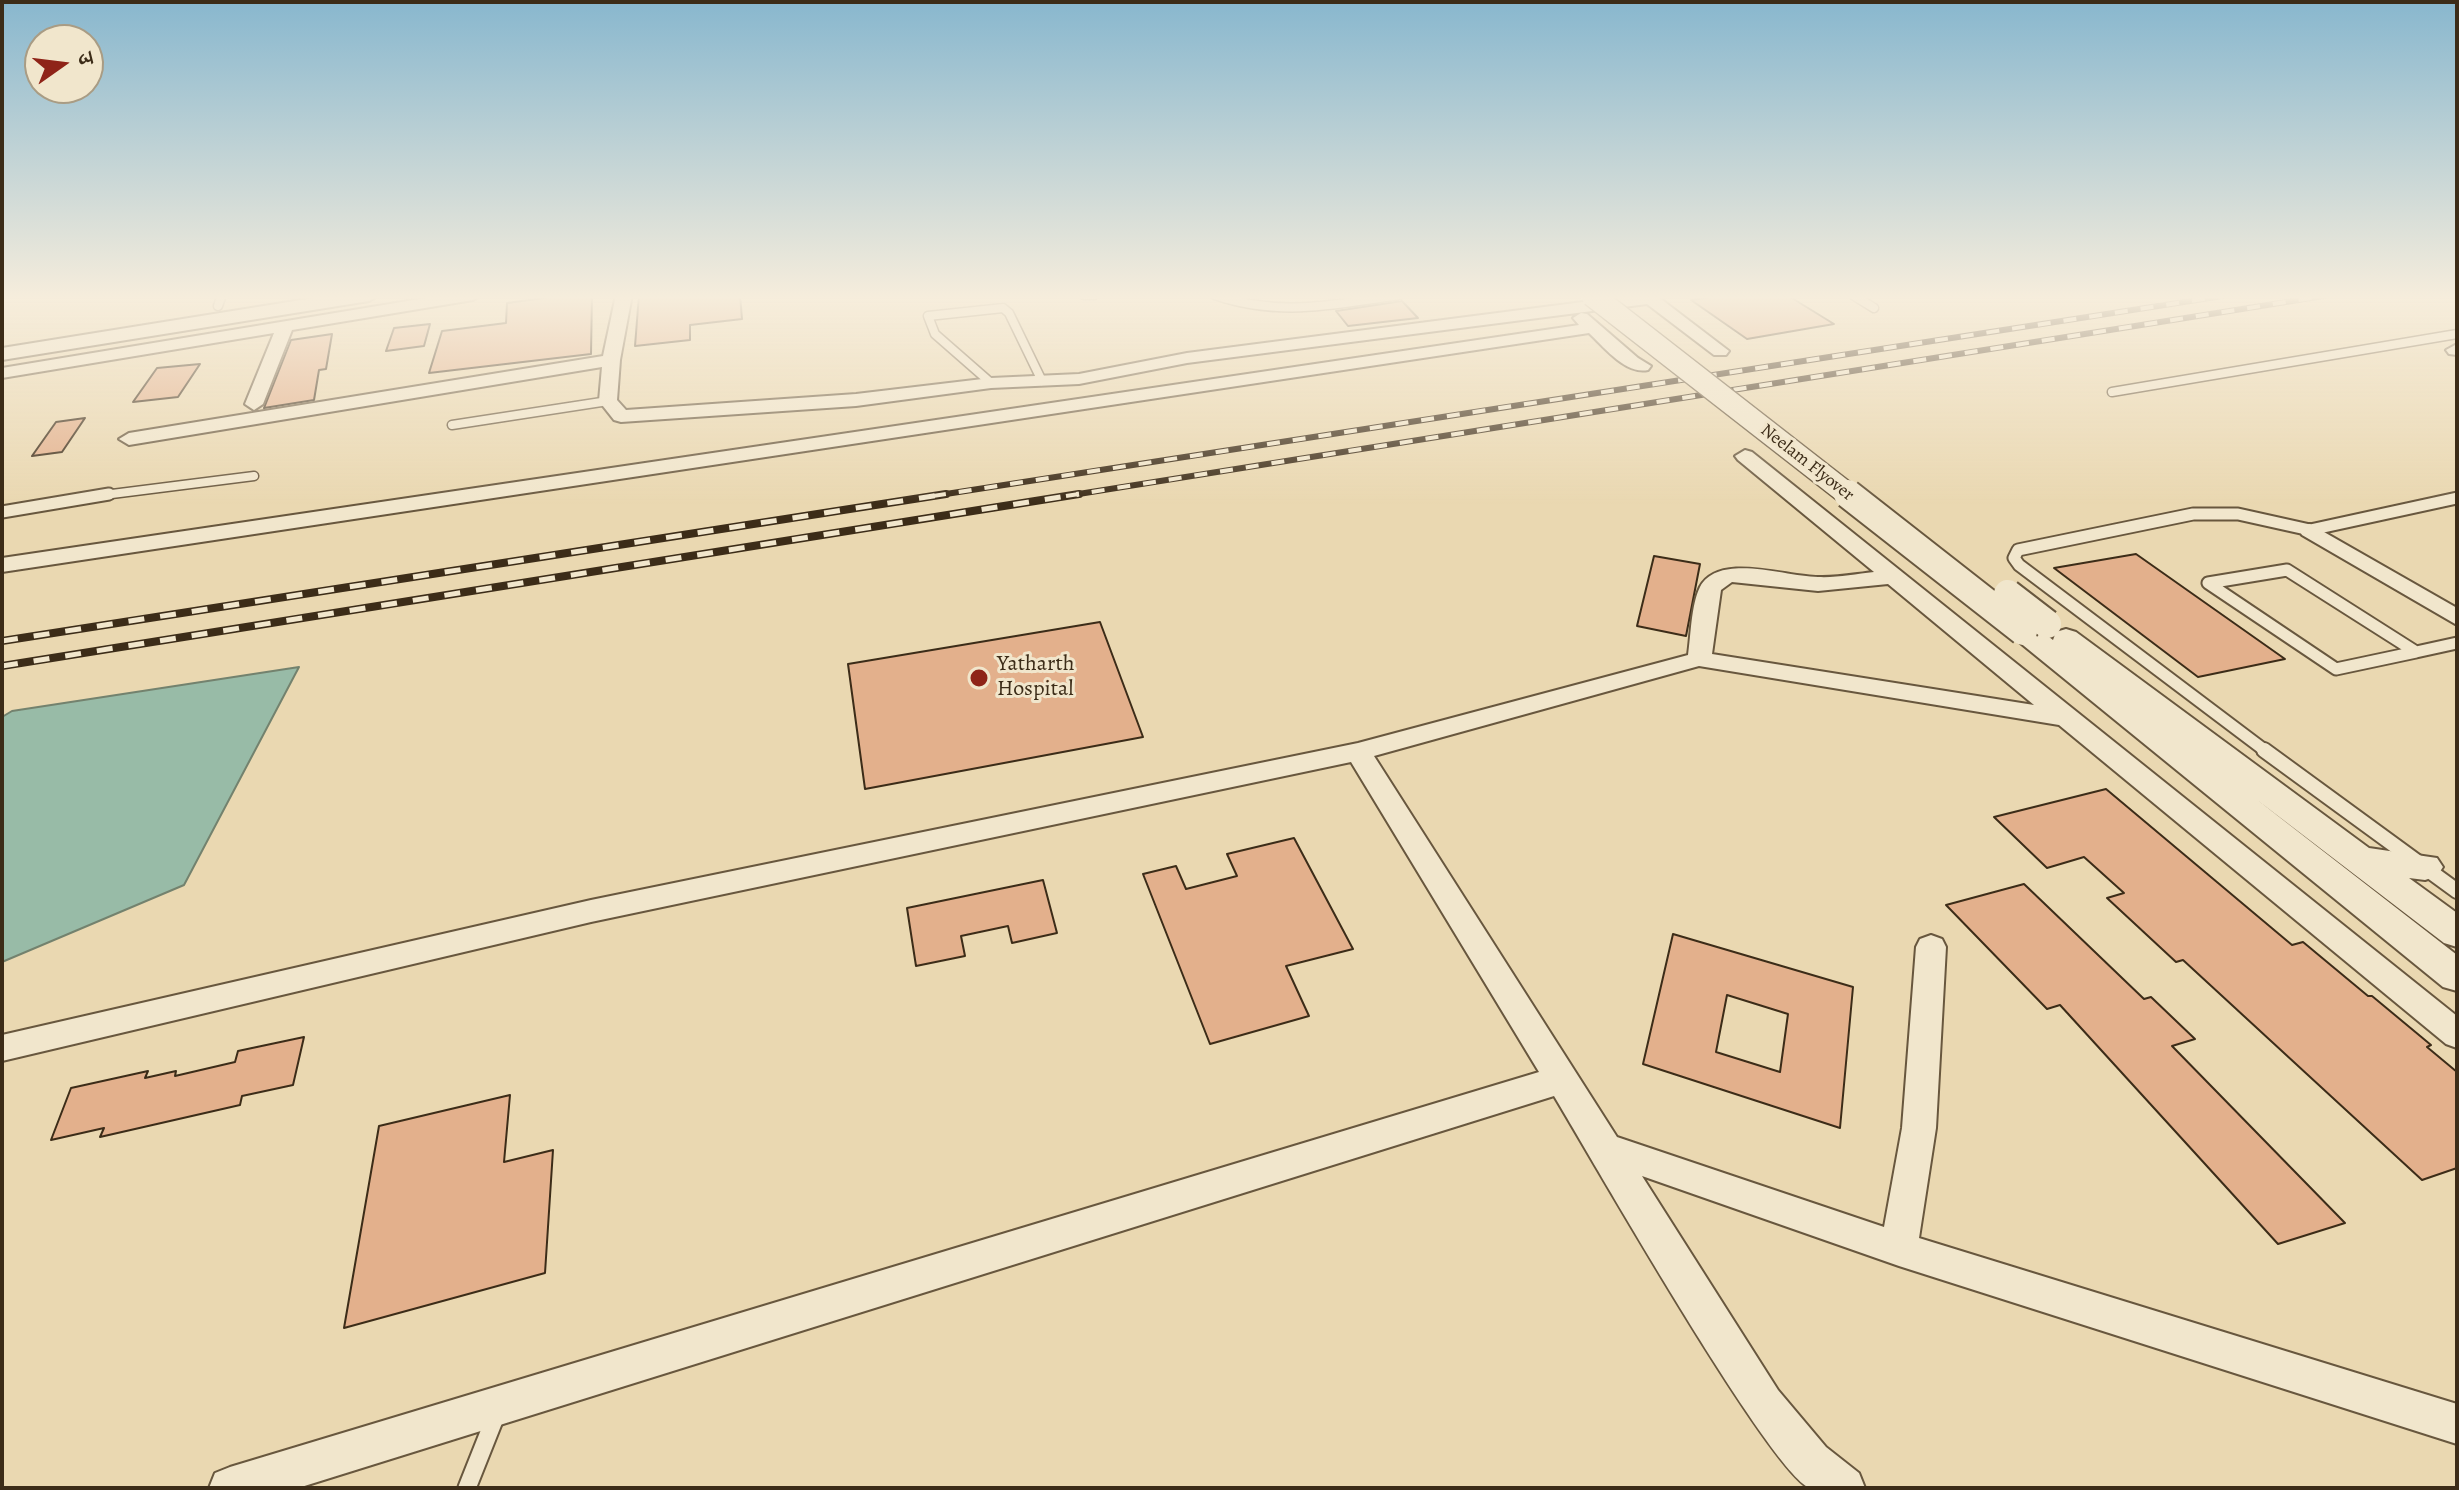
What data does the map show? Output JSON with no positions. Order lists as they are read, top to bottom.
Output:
{
  "streets": {
    "street": ["Neelam Flyover"]
  },
  "places": ["Yatharth Hospital"],
  "north": "right"
}
